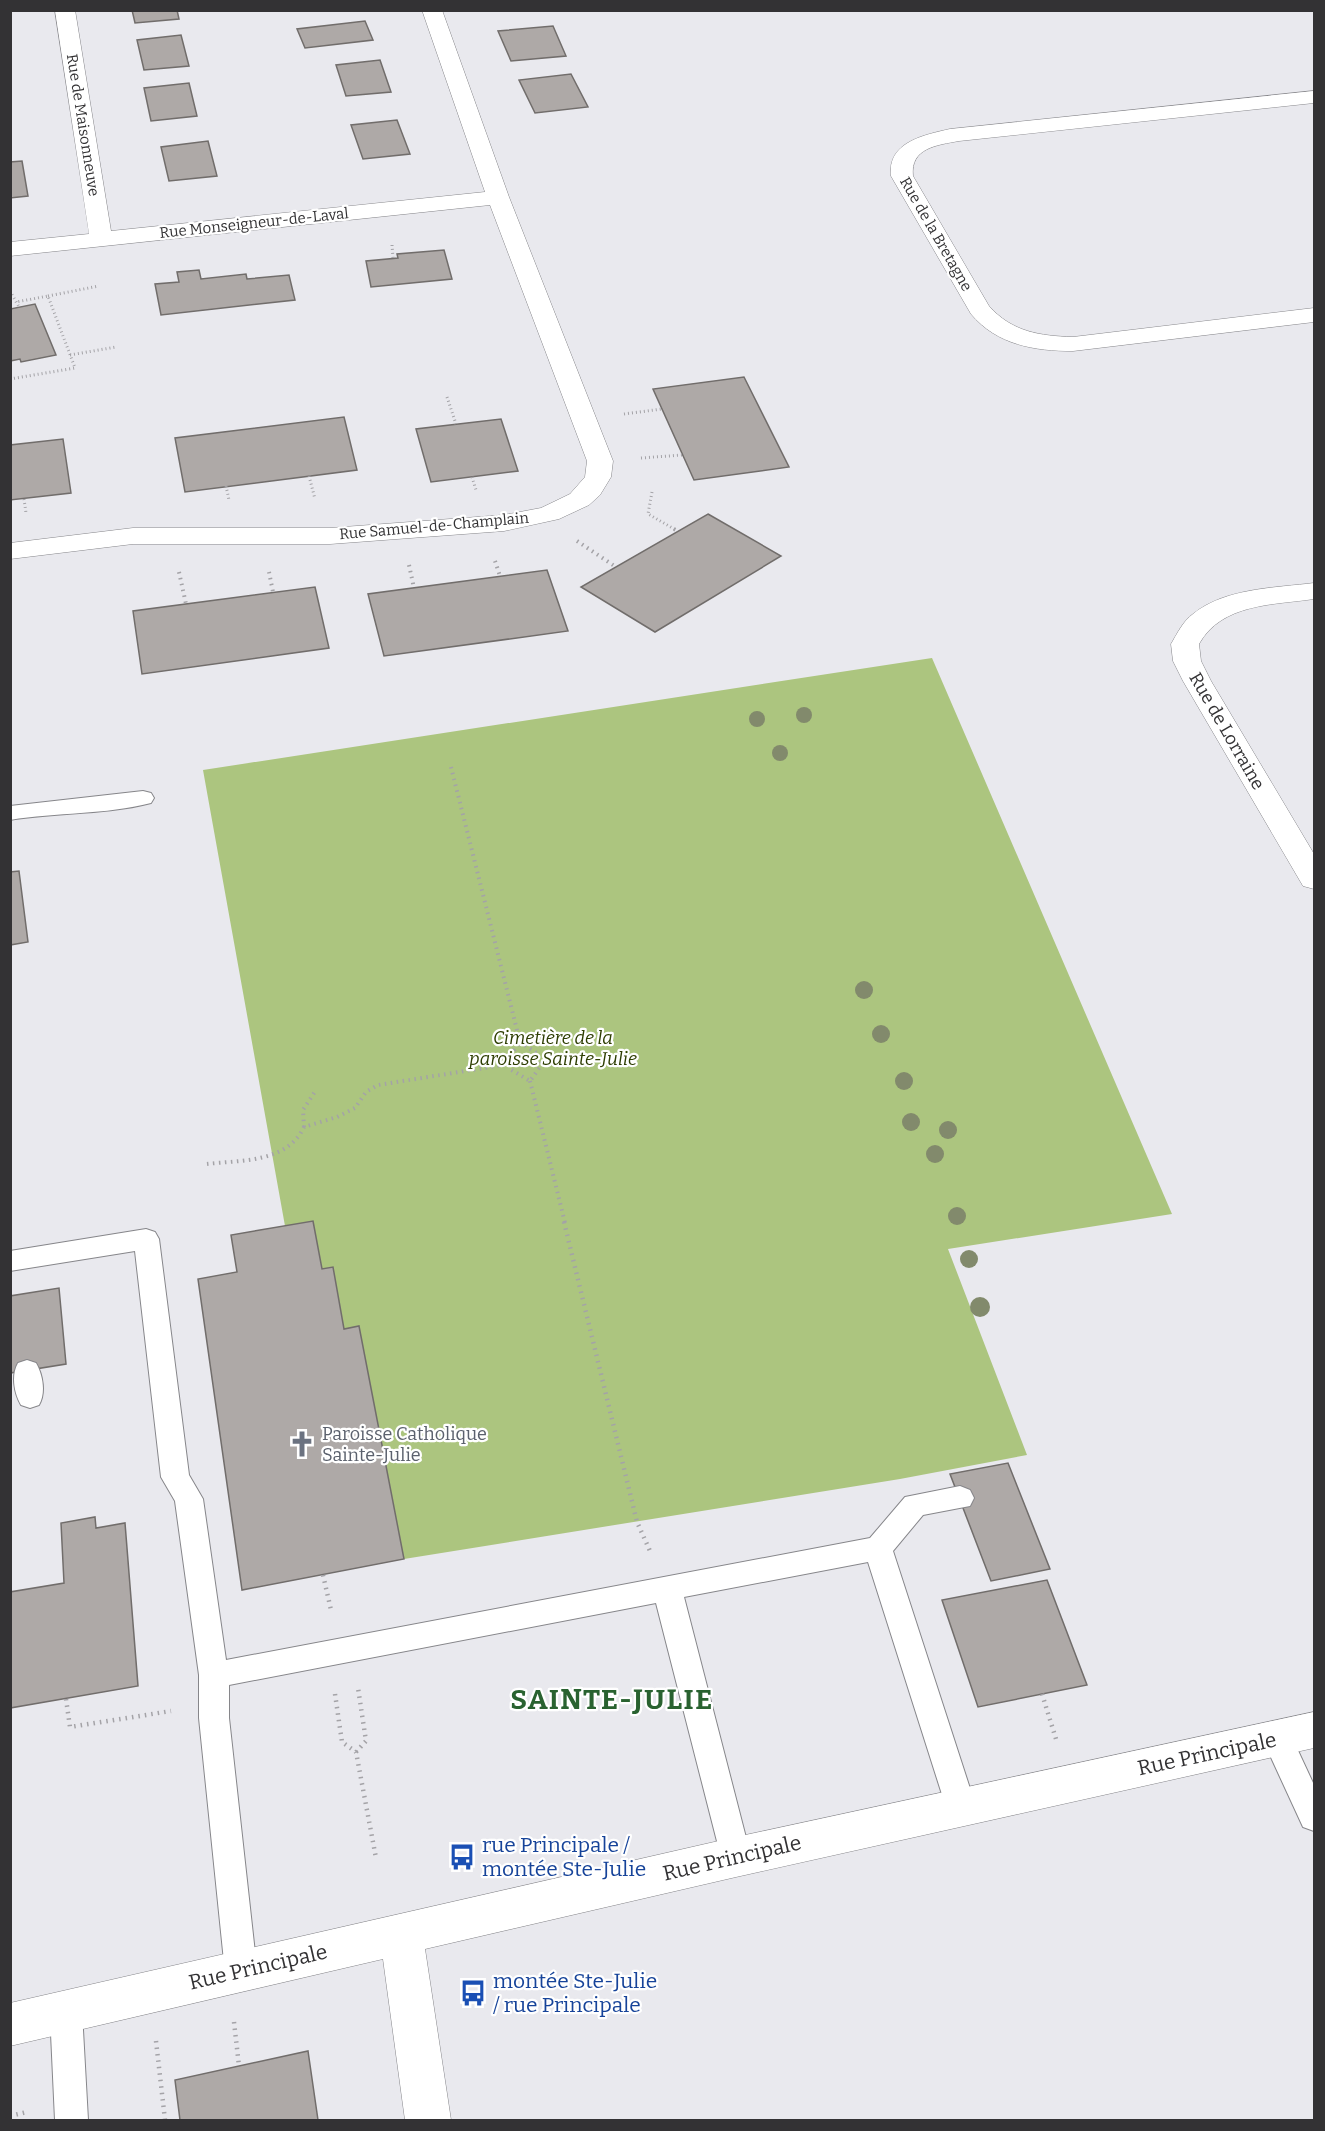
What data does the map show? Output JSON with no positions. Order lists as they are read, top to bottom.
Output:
{
  "streets": {
    "street": [
      "Rue de Maisonneuve",
      "Rue Monseigneur-de-Laval",
      "Rue de la Bretagne",
      "Rue Samuel-de-Champlain",
      "Rue de Lorraine",
      "Rue Principale"
    ]
  },
  "crossings": [
    ["Rue de Maisonneuve", "Rue Monseigneur-de-Laval"],
    ["Rue Monseigneur-de-Laval", "Rue Samuel-de-Champlain"]
  ],
  "districts": ["SAINTE-JULIE"],
  "parks": ["Cimetière de la paroisse Sainte-Julie"],
  "places": {
    "church": ["Paroisse Catholique Sainte-Julie"],
    "bus stop": ["rue Principale / montée Ste-Julie", "montée Ste-Julie / rue Principale"]
  }
}
